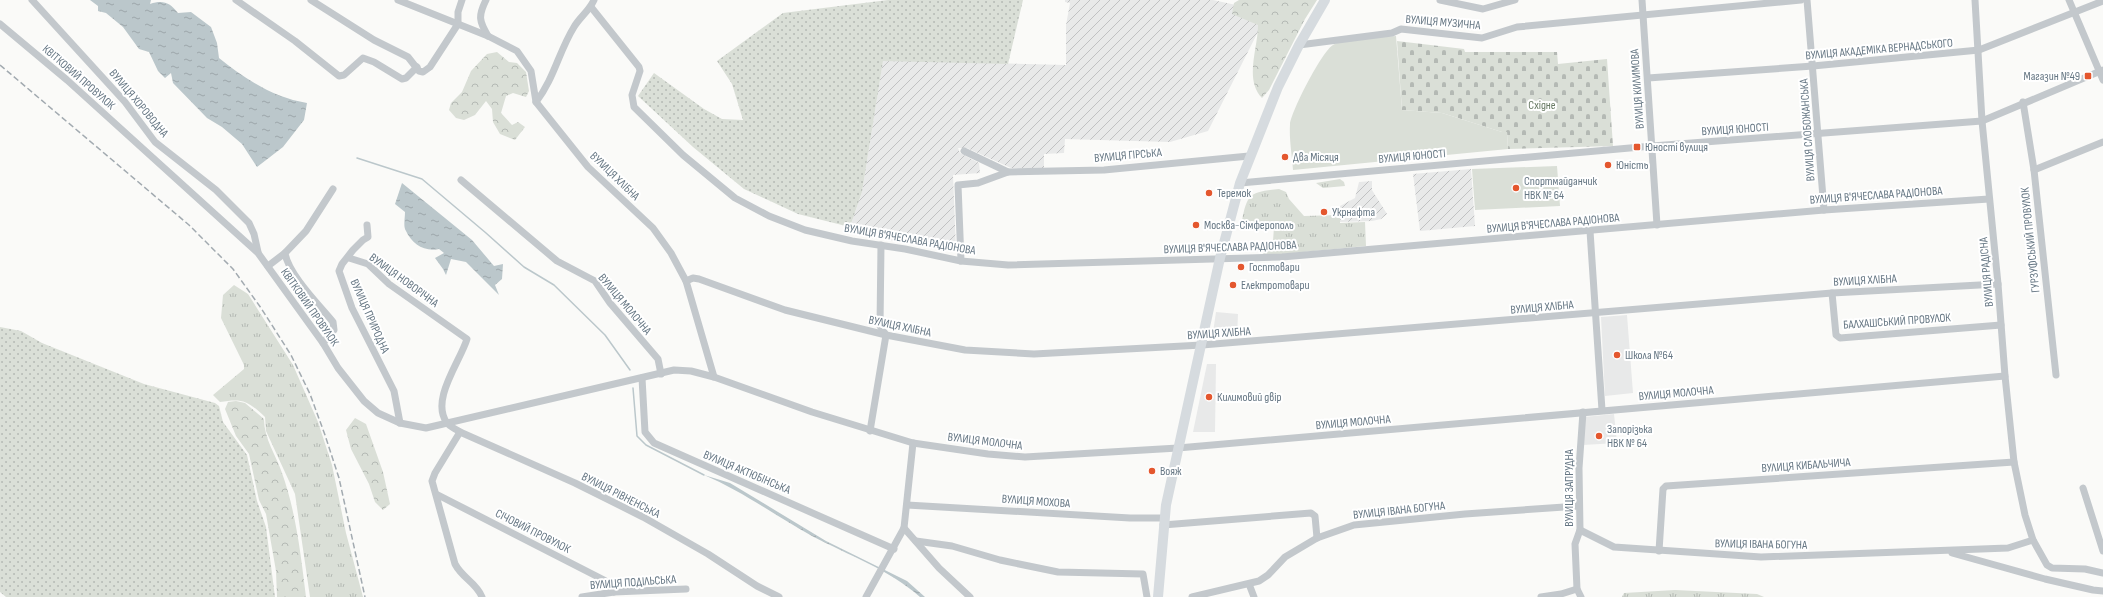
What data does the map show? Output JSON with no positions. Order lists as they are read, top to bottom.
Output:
{
  "streets": {
    "street": [
      "ВУЛИЦЯ МУЗИЧНА",
      "ВУЛИЦЯ АКАДЕМІКА ВЕРНАДСЬКОГО",
      "КВІТКОВИЙ ПРОВУЛОК",
      "ВУЛИЦЯ КИЛИМОВА",
      "ВУЛИЦЯ ХОРОВОДНА",
      "ВУЛИЦЯ ЮНОСТІ",
      "ВУЛИЦЯ СЛОБОЖАНСЬКА",
      "ВУЛИЦЯ ГІРСЬКА",
      "ВУЛИЦЯ ХЛІБНА",
      "ВУЛИЦЯ В'ЯЧЕСЛАВА РАДІОНОВА",
      "ГУРЗУФСЬКИЙ ПРОВУЛОК",
      "ВУЛИЦЯ РАДІСНА",
      "ВУЛИЦЯ НОВОРІЧНА",
      "ВУЛИЦЯ МОЛОЧНА",
      "ВУЛИЦЯ ПРИРОДНА",
      "БАЛХАШСЬКИЙ ПРОВУЛОК",
      "ВУЛИЦЯ КИБАЛЬЧИЧА",
      "ВУЛИЦЯ АКТЮБІНСЬКА",
      "ВУЛИЦЯ ЗАПРУДНА",
      "ВУЛИЦЯ РІВНЕНСЬКА",
      "ВУЛИЦЯ МОХОВА",
      "ВУЛИЦЯ ІВАНА БОГУНА",
      "СІЧОВИЙ ПРОВУЛОК",
      "ВУЛИЦЯ ПОДІЛЬСЬКА"
    ]
  },
  "crossings": [
    ["ВУЛИЦЯ МУЗИЧНА", "ВУЛИЦЯ КИЛИМОВА"],
    ["ВУЛИЦЯ АКАДЕМІКА ВЕРНАДСЬКОГО", "ВУЛИЦЯ КИЛИМОВА"],
    ["ВУЛИЦЯ АКАДЕМІКА ВЕРНАДСЬКОГО", "ВУЛИЦЯ СЛОБОЖАНСЬКА"],
    ["ВУЛИЦЯ АКАДЕМІКА ВЕРНАДСЬКОГО", "ВУЛИЦЯ РАДІСНА"],
    ["КВІТКОВИЙ ПРОВУЛОК", "ВУЛИЦЯ ХОРОВОДНА"],
    ["КВІТКОВИЙ ПРОВУЛОК", "ВУЛИЦЯ НОВОРІЧНА"],
    ["КВІТКОВИЙ ПРОВУЛОК", "ВУЛИЦЯ МОЛОЧНА"],
    ["КВІТКОВИЙ ПРОВУЛОК", "ВУЛИЦЯ ПРИРОДНА"],
    ["КВІТКОВИЙ ПРОВУЛОК", "ВУЛИЦЯ АКТЮБІНСЬКА"],
    ["КВІТКОВИЙ ПРОВУЛОК", "ВУЛИЦЯ РІВНЕНСЬКА"],
    ["ВУЛИЦЯ КИЛИМОВА", "ВУЛИЦЯ ЮНОСТІ"],
    ["ВУЛИЦЯ КИЛИМОВА", "ВУЛИЦЯ В'ЯЧЕСЛАВА РАДІОНОВА"],
    ["ВУЛИЦЯ ЮНОСТІ", "ВУЛИЦЯ СЛОБОЖАНСЬКА"],
    ["ВУЛИЦЯ ЮНОСТІ", "ГУРЗУФСЬКИЙ ПРОВУЛОК"],
    ["ВУЛИЦЯ ЮНОСТІ", "ВУЛИЦЯ РАДІСНА"],
    ["ВУЛИЦЯ СЛОБОЖАНСЬКА", "ВУЛИЦЯ В'ЯЧЕСЛАВА РАДІОНОВА"],
    ["ВУЛИЦЯ ГІРСЬКА", "ВУЛИЦЯ В'ЯЧЕСЛАВА РАДІОНОВА"],
    ["ВУЛИЦЯ ХЛІБНА", "ВУЛИЦЯ РАДІСНА"],
    ["ВУЛИЦЯ ХЛІБНА", "БАЛХАШСЬКИЙ ПРОВУЛОК"],
    ["ВУЛИЦЯ В'ЯЧЕСЛАВА РАДІОНОВА", "ВУЛИЦЯ РАДІСНА"],
    ["ВУЛИЦЯ РАДІСНА", "ВУЛИЦЯ МОЛОЧНА"],
    ["ВУЛИЦЯ РАДІСНА", "БАЛХАШСЬКИЙ ПРОВУЛОК"],
    ["ВУЛИЦЯ РАДІСНА", "ВУЛИЦЯ КИБАЛЬЧИЧА"],
    ["ВУЛИЦЯ РАДІСНА", "ВУЛИЦЯ ІВАНА БОГУНА"],
    ["ВУЛИЦЯ НОВОРІЧНА", "ВУЛИЦЯ ПРИРОДНА"],
    ["ВУЛИЦЯ НОВОРІЧНА", "ВУЛИЦЯ РІВНЕНСЬКА"],
    ["ВУЛИЦЯ МОЛОЧНА", "ВУЛИЦЯ ЗАПРУДНА"],
    ["ВУЛИЦЯ КИБАЛЬЧИЧА", "ВУЛИЦЯ ІВАНА БОГУНА"],
    ["ВУЛИЦЯ ЗАПРУДНА", "ВУЛИЦЯ ІВАНА БОГУНА"],
    ["ВУЛИЦЯ МОХОВА", "ВУЛИЦЯ ІВАНА БОГУНА"],
    ["СІЧОВИЙ ПРОВУЛОК", "ВУЛИЦЯ ПОДІЛЬСЬКА"]
  ],
  "parks": ["Східне"],
  "places": {
    "transit": ["Магазин №49", "Юності вулиця"],
    "other": [
      "Два Місяця",
      "Юність",
      "Спортмайданчик НВК № 64",
      "Теремок",
      "Укрнафта",
      "Москва-Сімферополь",
      "Госптовари",
      "Електротовари",
      "Школа №64",
      "Килимовий двір",
      "Запорізька НВК № 64",
      "Вояж"
    ]
  }
}
